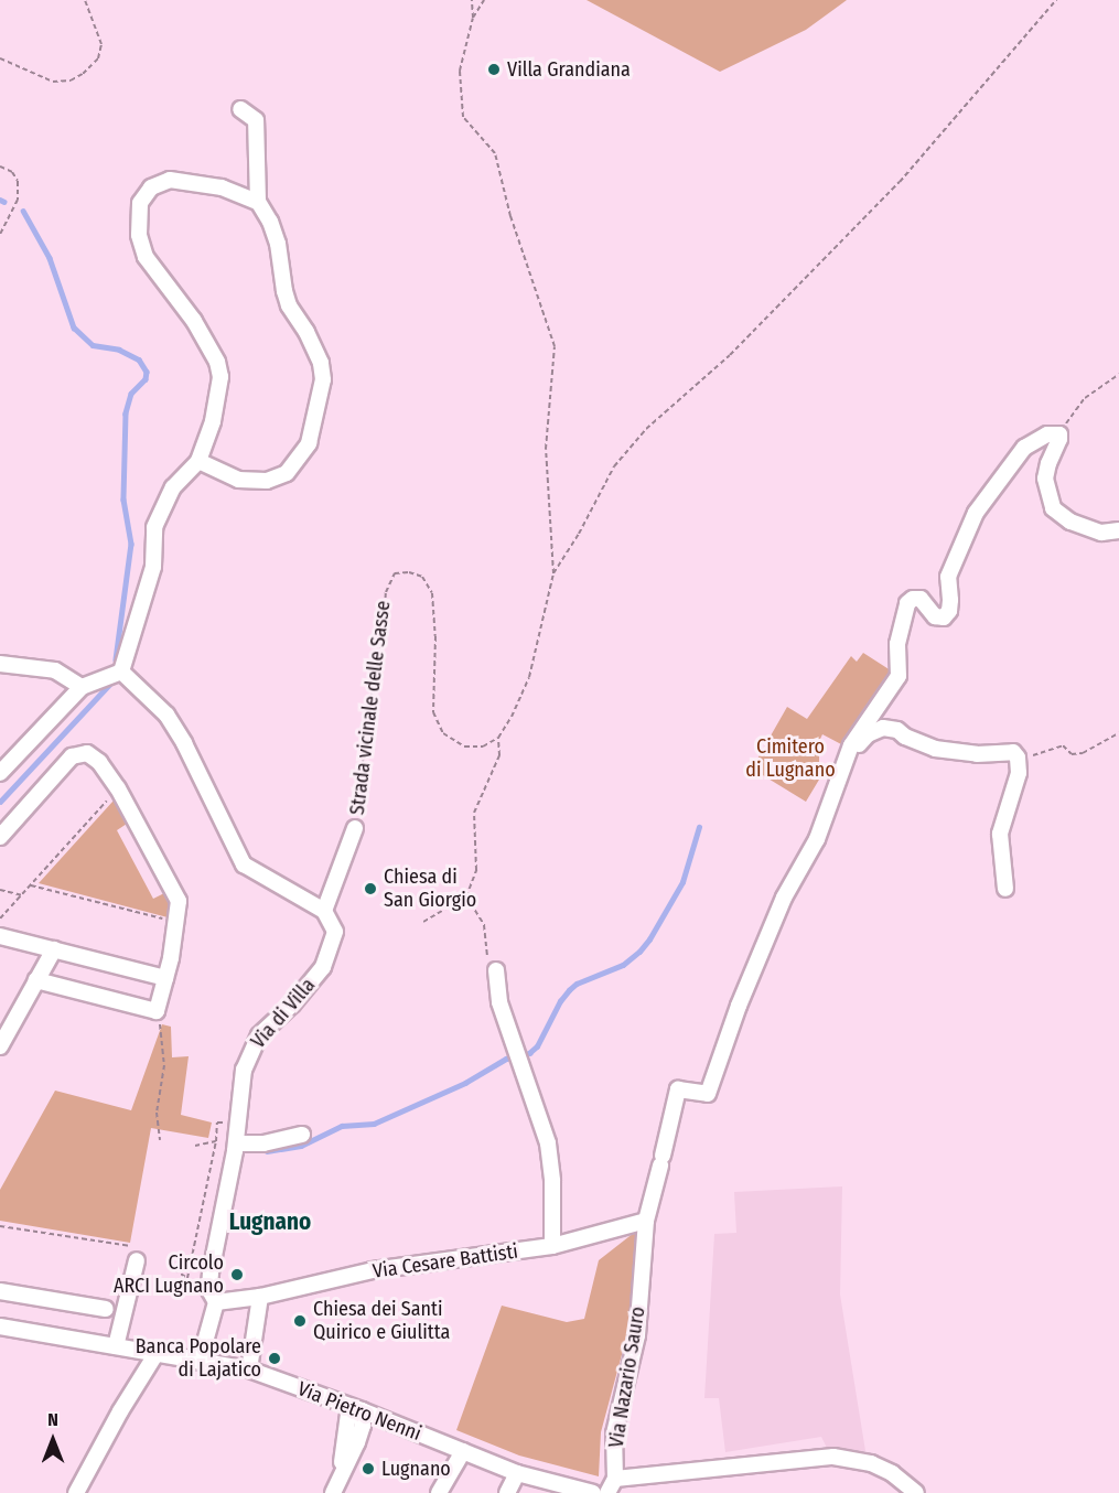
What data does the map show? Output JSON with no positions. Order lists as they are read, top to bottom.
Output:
{
  "streets": {
    "street": [
      "Strada vicinale delle Sasse",
      "Via di Villa",
      "Via Cesare Battisti",
      "Via Nazario Sauro",
      "Via Pietro Nenni"
    ]
  },
  "crossings": [
    ["Strada vicinale delle Sasse", "Via di Villa"],
    ["Via di Villa", "Via Cesare Battisti"],
    ["Via di Villa", "Via Pietro Nenni"],
    ["Via Cesare Battisti", "Via Nazario Sauro"]
  ],
  "districts": ["Lugnano"],
  "parks": ["Cimitero di Lugnano"],
  "places": [
    "Villa Grandiana",
    "Chiesa di San Giorgio",
    "Circolo ARCI Lugnano",
    "Chiesa dei Santi Quirico e Giulitta",
    "Banca Popolare di Lajatico",
    "Lugnano"
  ],
  "north": "top"
}
